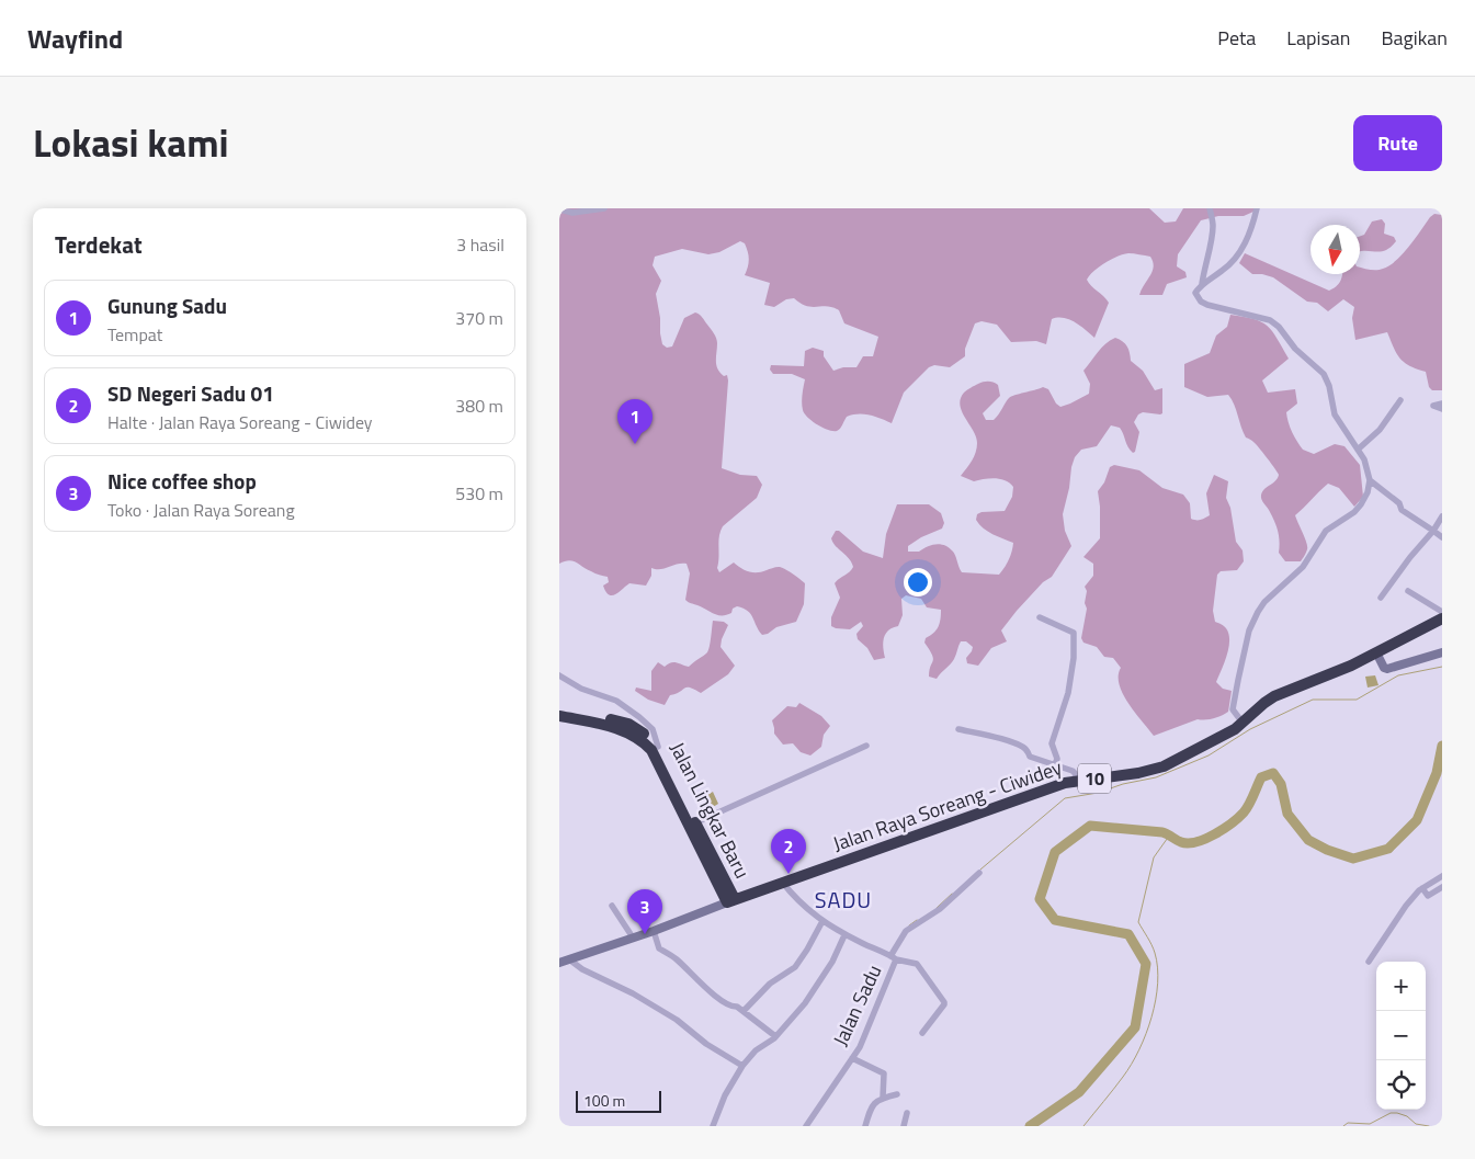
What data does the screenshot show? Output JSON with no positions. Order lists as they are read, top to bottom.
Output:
{
  "streets": {
    "highway": ["10", "Jalan Raya Soreang - Ciwidey", "Jalan Lingkar Baru"],
    "street": ["Jalan Sadu"]
  },
  "crossings": [
    ["Jalan Raya Soreang - Ciwidey", "Jalan Lingkar Baru"],
    ["Jalan Raya Soreang - Ciwidey", "Jalan Sadu"]
  ],
  "districts": ["SADU"],
  "scale_bar": "100 m",
  "north": "bottom",
  "page": {
    "header": "Wayfind",
    "nav": ["Peta", "Lapisan", "Bagikan"],
    "title": "Lokasi kami",
    "buttons": "Rute",
    "heading": ["Terdekat", "3 hasil"],
    "list": [
      {
        "mark": "1",
        "name": "Gunung Sadu",
        "note": "Tempat",
        "value": "370 m"
      },
      {
        "mark": "2",
        "name": "SD Negeri Sadu 01",
        "note": "Halte · Jalan Raya Soreang - Ciwidey",
        "value": "380 m"
      },
      {
        "mark": "3",
        "name": "Nice coffee shop",
        "note": "Toko · Jalan Raya Soreang",
        "value": "530 m"
      }
    ],
    "pins": ["1", "2", "3"],
    "map_buttons": ["+", "−"],
    "scale": "100 m"
  }
}
